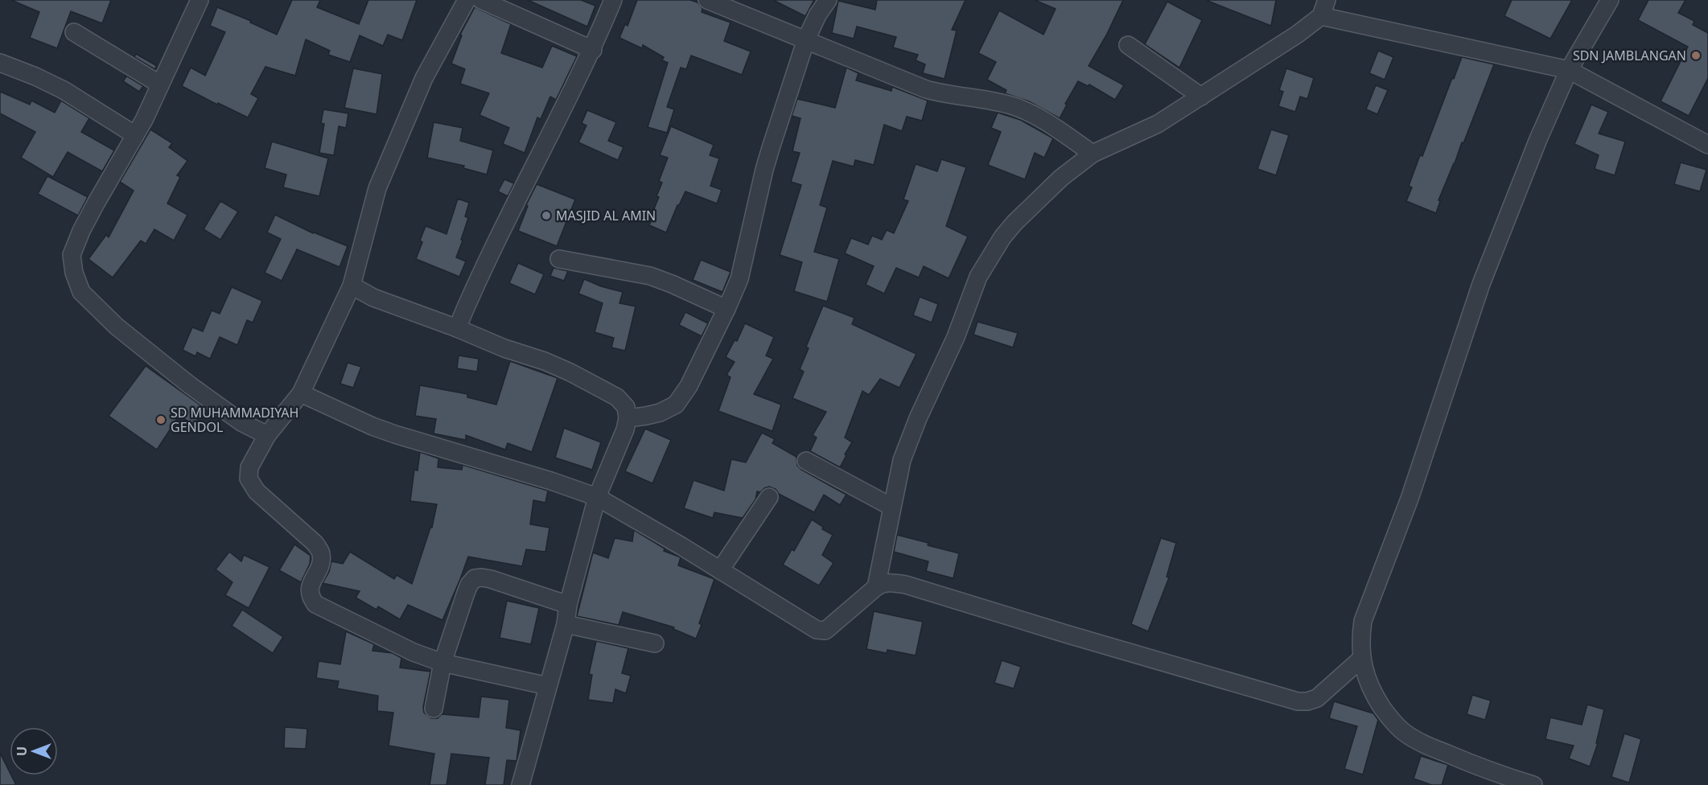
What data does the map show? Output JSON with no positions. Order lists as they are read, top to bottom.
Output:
{
  "places": ["SDN JAMBLANGAN", "MASJID AL AMIN", "SD MUHAMMADIYAH GENDOL"],
  "north": "left"
}
